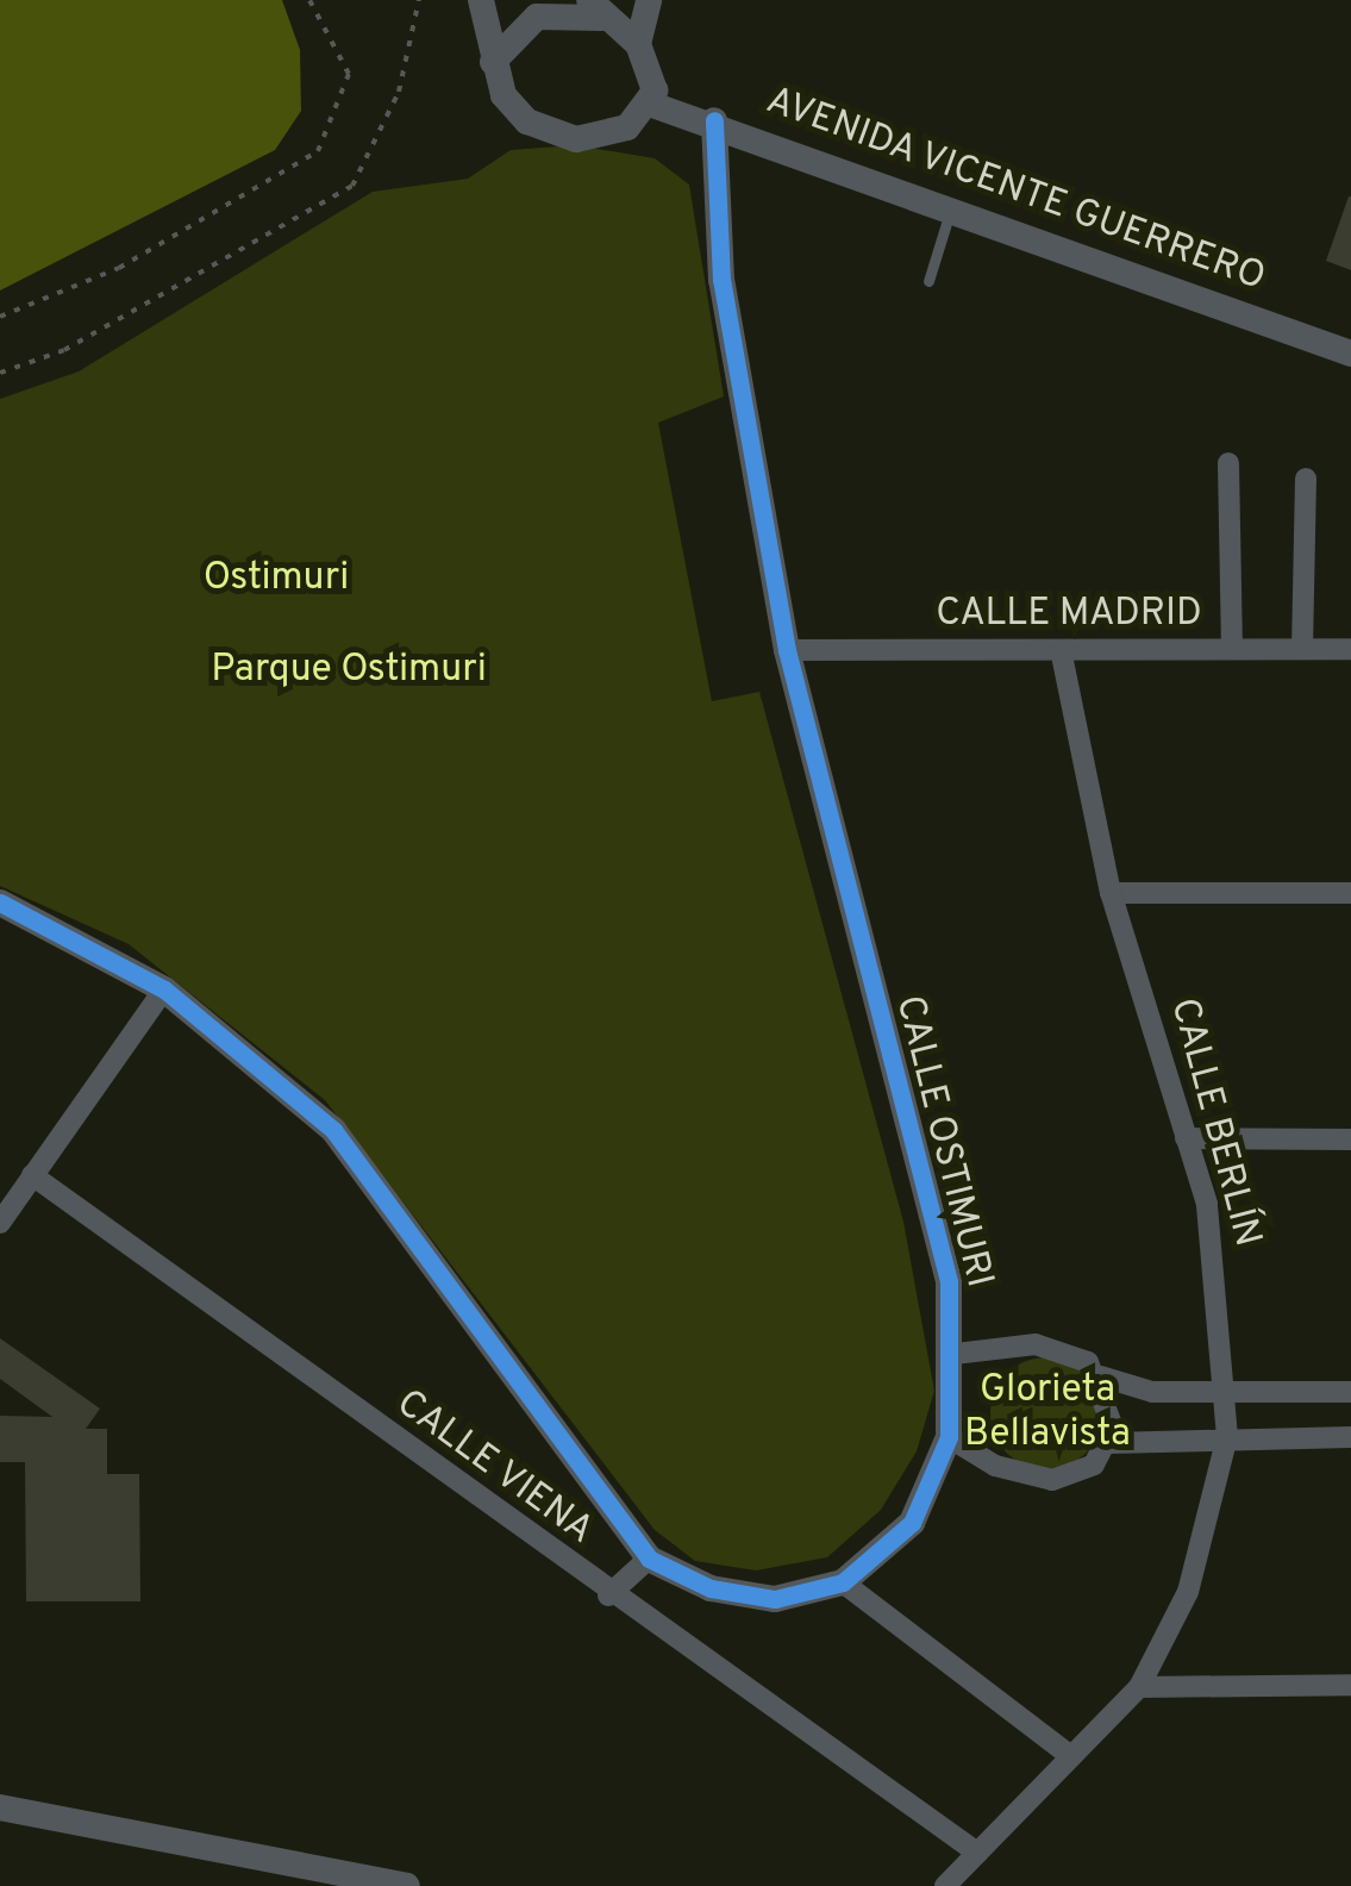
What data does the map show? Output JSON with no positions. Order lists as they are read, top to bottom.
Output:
{
  "streets": {
    "street": [
      "AVENIDA VICENTE GUERRERO",
      "CALLE MADRID",
      "CALLE BERLÍN",
      "CALLE OSTIMURI",
      "CALLE VIENA"
    ]
  },
  "crossings": [
    ["AVENIDA VICENTE GUERRERO", "CALLE OSTIMURI"],
    ["CALLE MADRID", "CALLE BERLÍN"],
    ["CALLE MADRID", "CALLE OSTIMURI"],
    ["CALLE BERLÍN", "CALLE VIENA"]
  ],
  "parks": ["Ostimuri", "Parque Ostimuri", "Glorieta Bellavista"]
}
